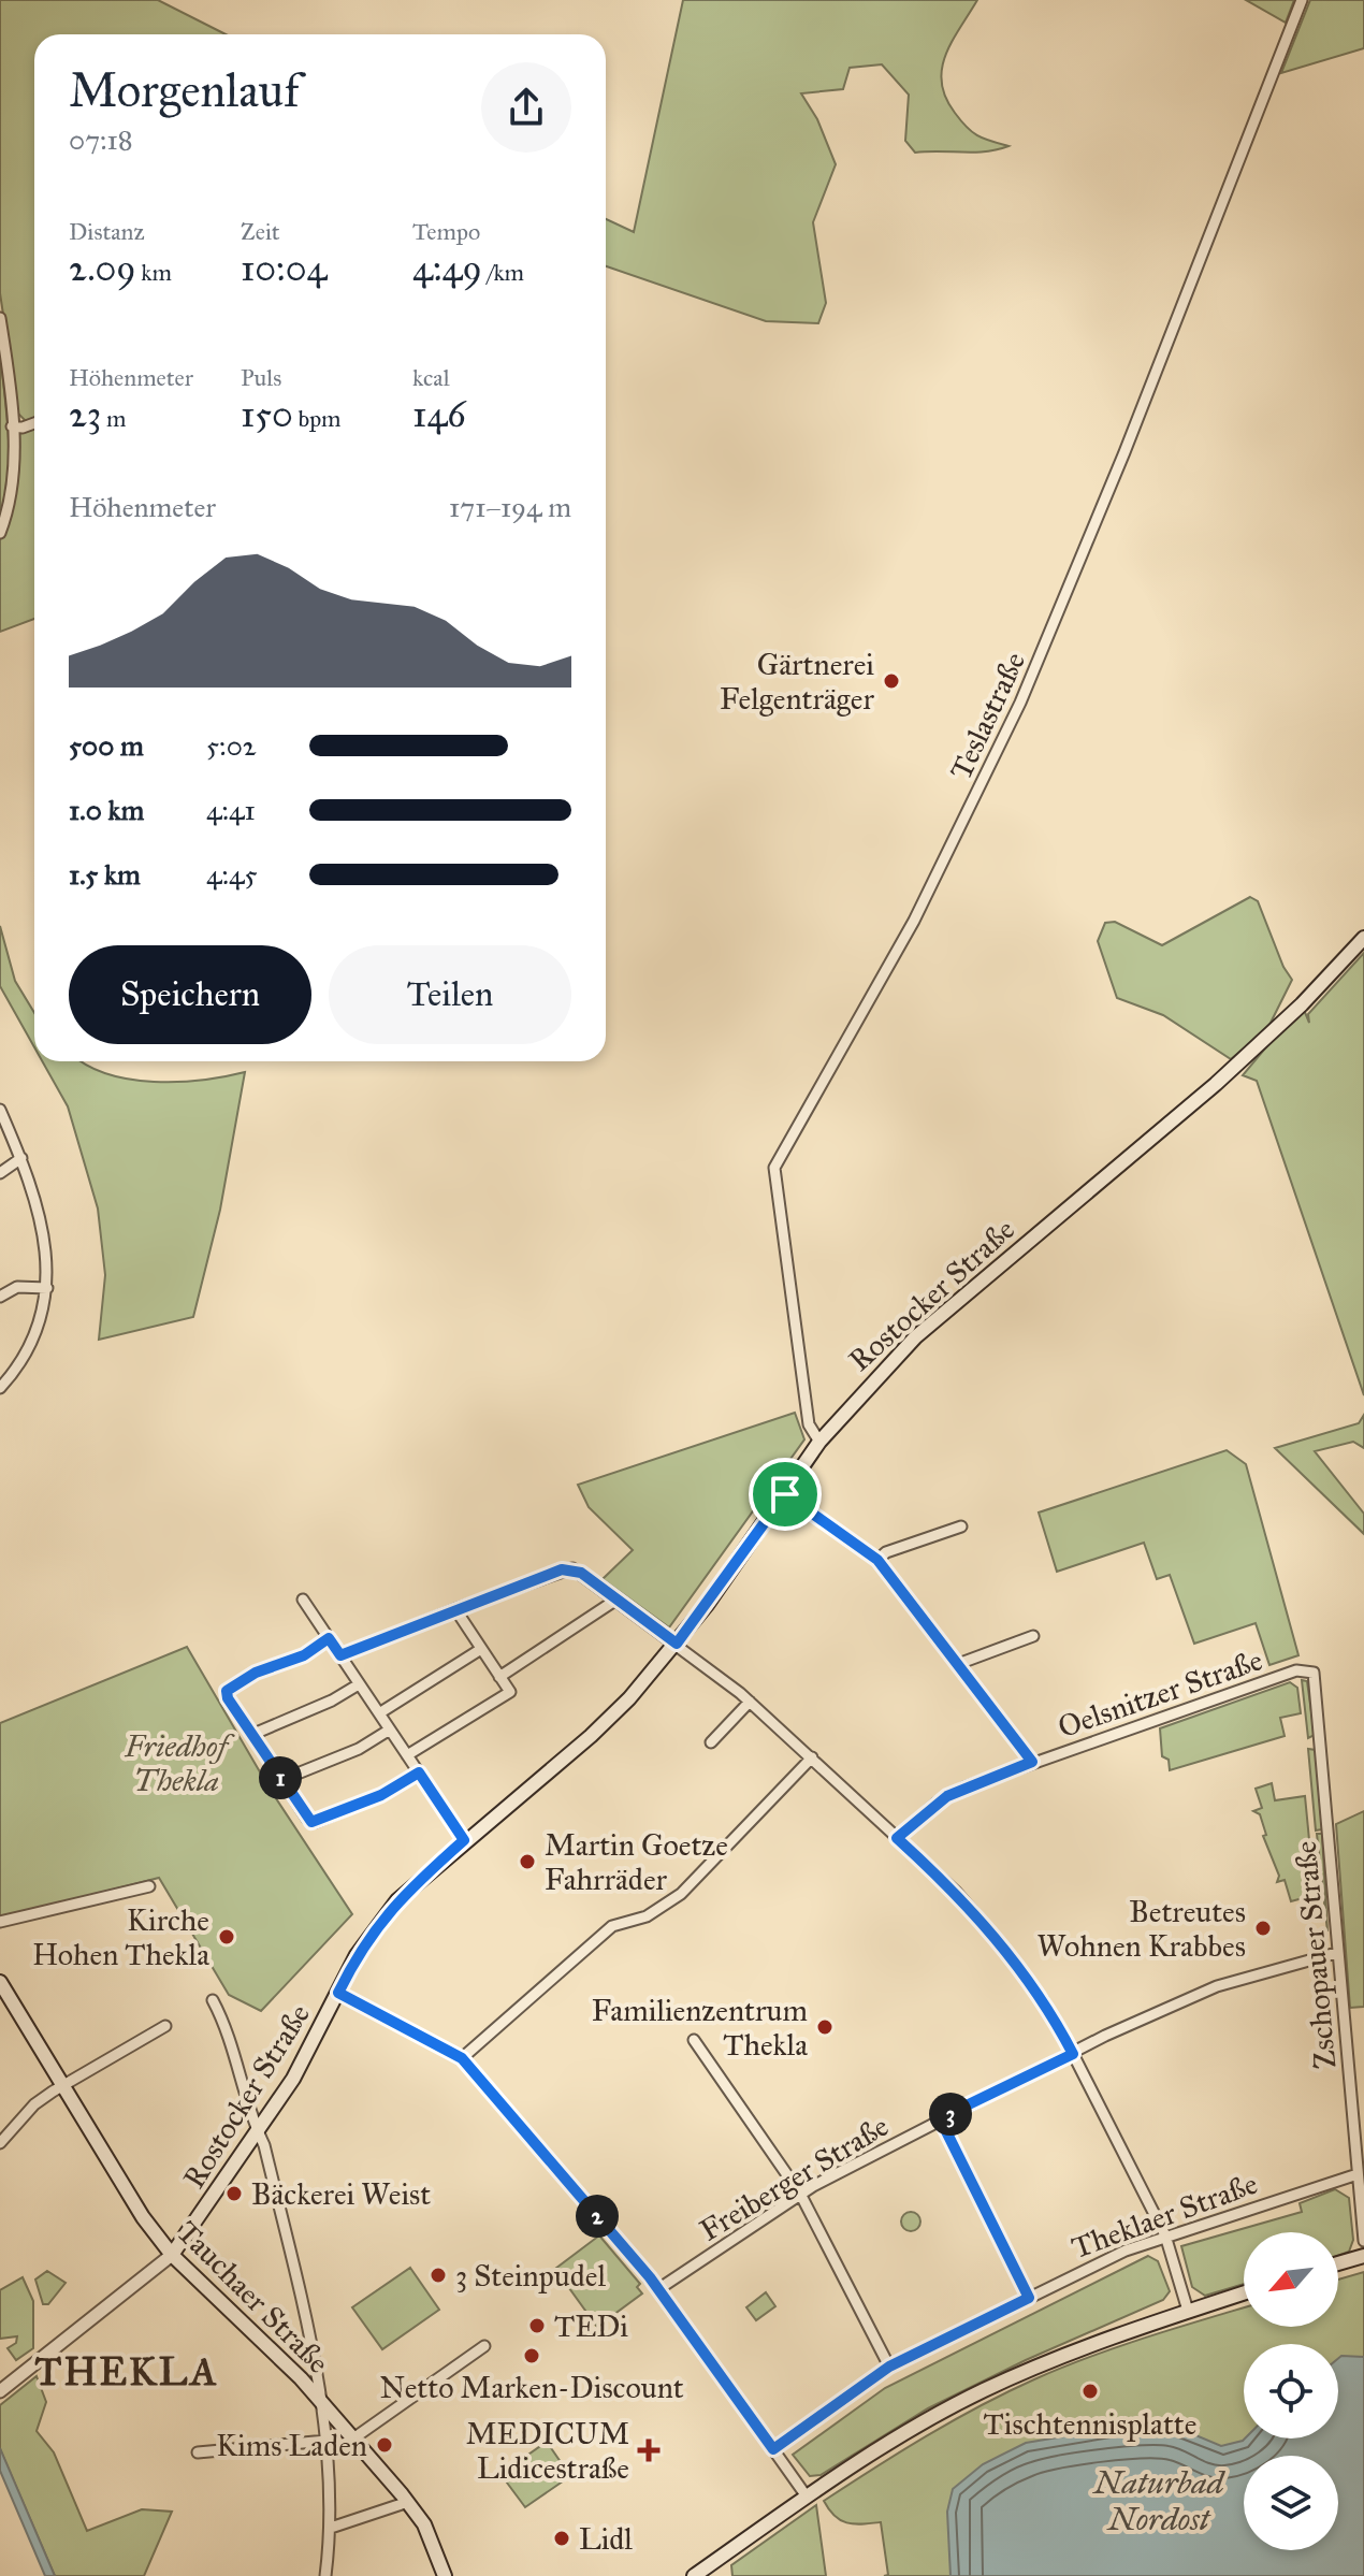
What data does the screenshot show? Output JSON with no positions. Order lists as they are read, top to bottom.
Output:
{
  "streets": {
    "main road": ["Rostocker Straße", "Tauchaer Straße"],
    "street": [
      "Teslastraße",
      "Oelsnitzer Straße",
      "Zschopauer Straße",
      "Freiberger Straße",
      "Theklaer Straße"
    ]
  },
  "crossings": [
    ["Teslastraße", "Rostocker Straße"],
    ["Rostocker Straße", "Tauchaer Straße"],
    ["Oelsnitzer Straße", "Zschopauer Straße"],
    ["Zschopauer Straße", "Freiberger Straße"],
    ["Zschopauer Straße", "Theklaer Straße"]
  ],
  "districts": ["THEKLA"],
  "water": ["Naturbad Nordost"],
  "parks": ["Friedhof Thekla"],
  "places": {
    "other": [
      "Gärtnerei Felgenträger",
      "Martin Goetze Fahrräder",
      "Betreutes Wohnen Krabbes",
      "Kirche Hohen Thekla",
      "Familienzentrum Thekla",
      "Bäckerei Weist",
      "3 Steinpudel",
      "TEDi",
      "Netto Marken-Discount",
      "Tischtennisplatte",
      "Kims Laden",
      "Lidl"
    ],
    "health": ["MEDICUM Lidicestraße"]
  },
  "north": "bottom left",
  "page": {
    "heading": ["Morgenlauf", "07:18"],
    "stats": [
      ["Distanz", "2.09 km"],
      ["Zeit", "10:04"],
      ["Tempo", "4:49 /km"],
      ["Höhenmeter", "23 m"],
      ["Puls", "150 bpm"],
      ["kcal", "146"]
    ],
    "chart": ["Höhenmeter", "171–194 m"],
    "list": [
      {
        "name": "500 m",
        "note": "5:02"
      },
      {
        "name": "1.0 km",
        "note": "4:41"
      },
      {
        "name": "1.5 km",
        "note": "4:45"
      }
    ],
    "buttons": ["Speichern", "Teilen"],
    "pins": ["1", "3", "2"]
  }
}
